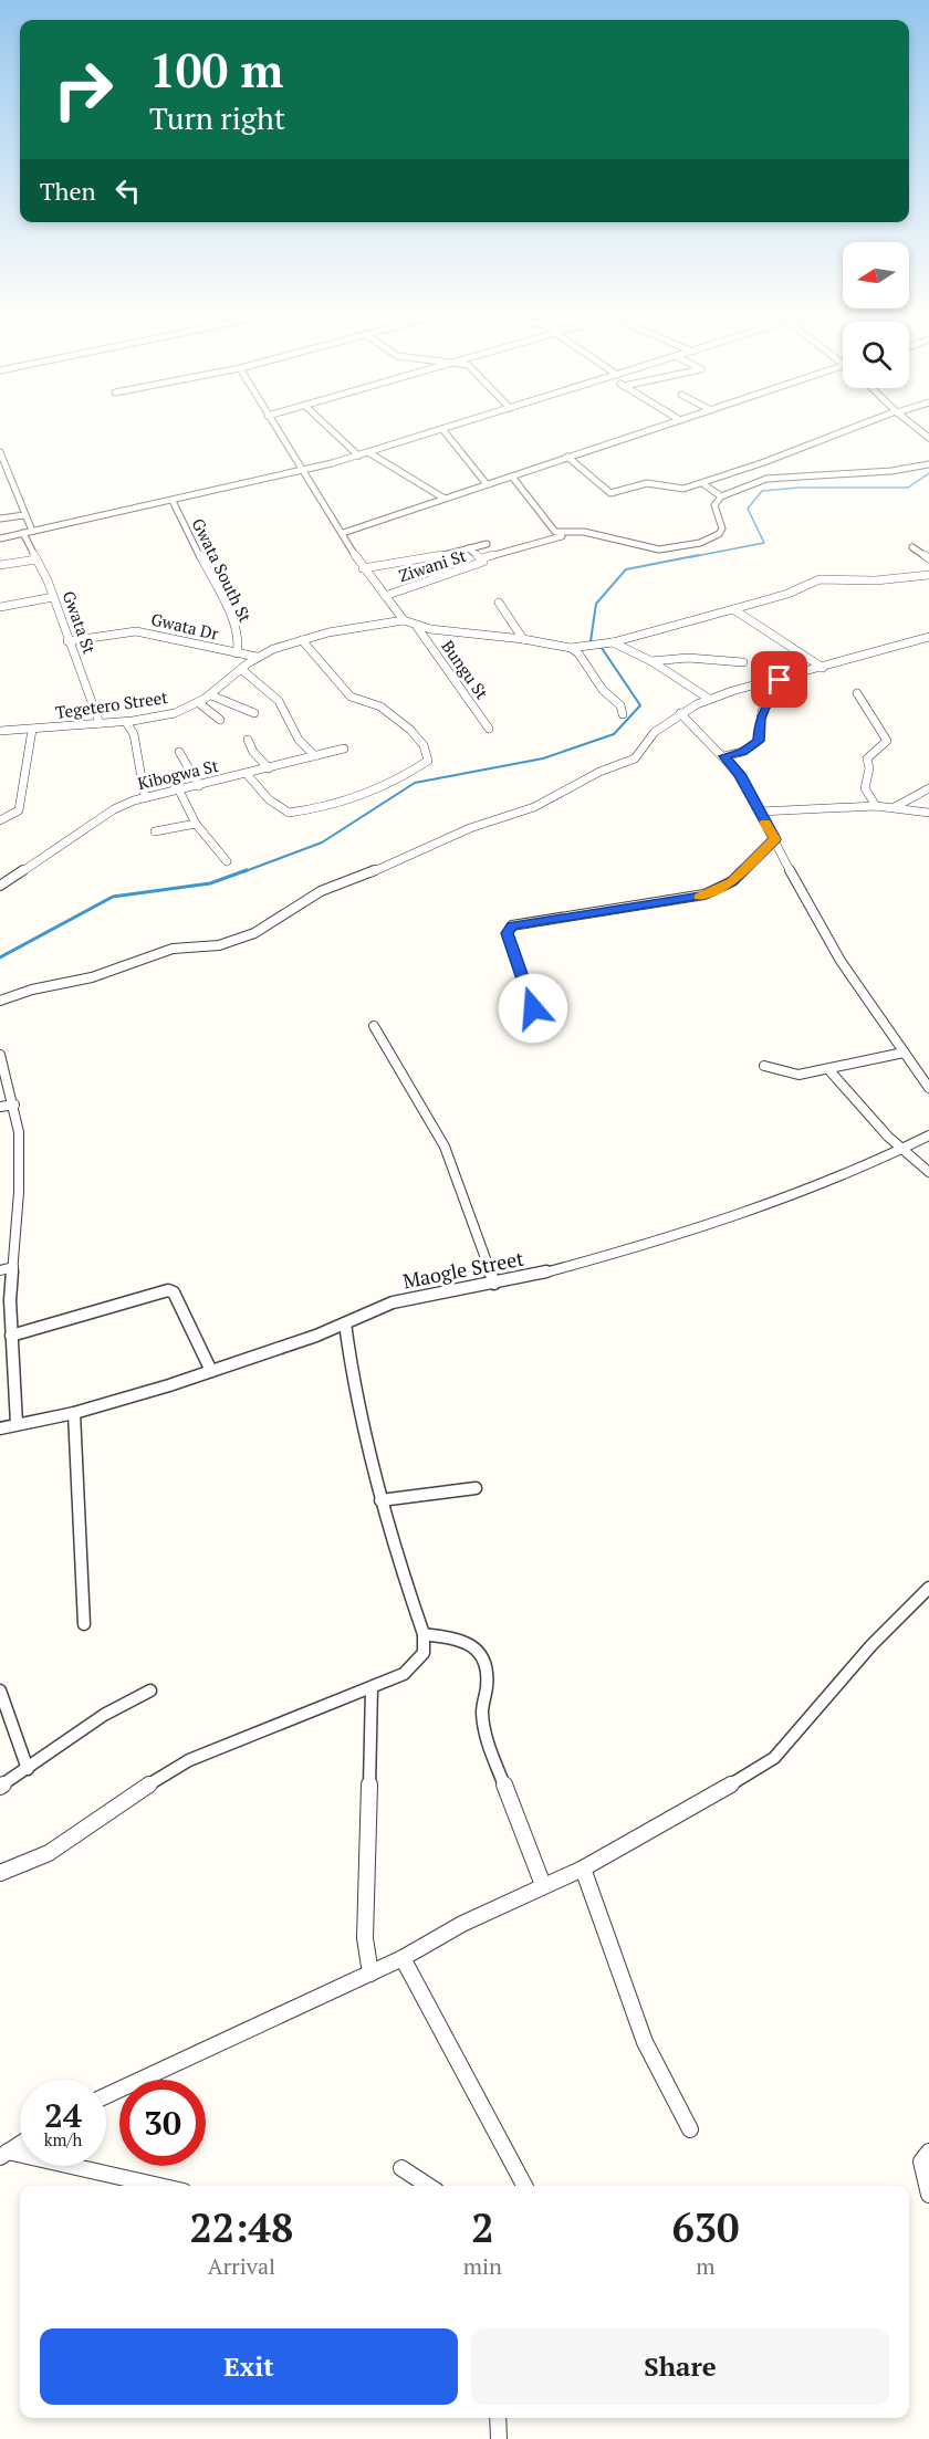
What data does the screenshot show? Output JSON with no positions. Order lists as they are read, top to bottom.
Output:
{
  "streets": {
    "street": [
      "Ziwani St",
      "Gwata South St",
      "Gwata St",
      "Gwata Dr",
      "Bungu St",
      "Tegetero Street",
      "Kibogwa St",
      "Maogle Street"
    ]
  },
  "crossings": [
    ["Gwata South St", "Gwata Dr"],
    ["Gwata St", "Gwata Dr"],
    ["Gwata St", "Tegetero Street"],
    ["Gwata Dr", "Tegetero Street"]
  ],
  "north": "left",
  "page": {
    "turn": ["100 m", "Turn right"],
    "then": "Then",
    "speed": "24 km/h",
    "limit": "30",
    "eta": [
      "22:48",
      "Arrival",
      "2",
      "min",
      "630",
      "m"
    ],
    "buttons": ["Exit", "Share"]
  }
}
